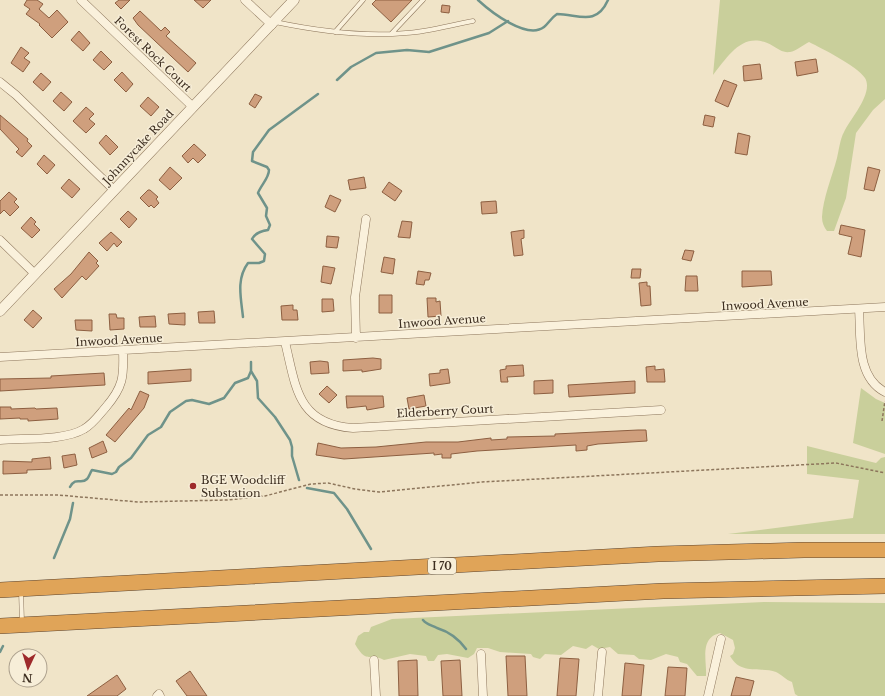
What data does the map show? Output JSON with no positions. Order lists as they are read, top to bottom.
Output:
{
  "streets": {
    "highway": ["I 70"],
    "street": [
      "Forest Rock Court",
      "Johnnycake Road",
      "Inwood Avenue",
      "Elderberry Court"
    ]
  },
  "crossings": [
    ["Forest Rock Court", "Johnnycake Road"],
    ["Inwood Avenue", "Elderberry Court"]
  ],
  "places": ["BGE Woodcliff Substation"],
  "north": "bottom"
}
